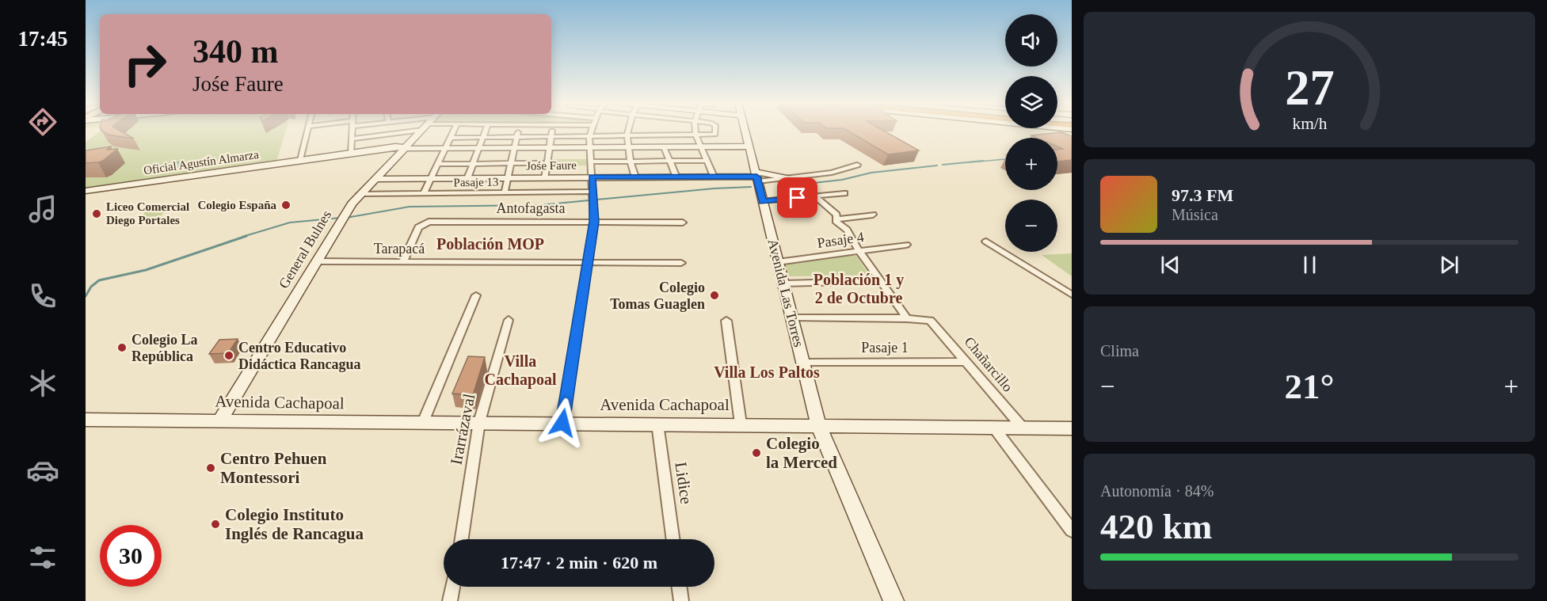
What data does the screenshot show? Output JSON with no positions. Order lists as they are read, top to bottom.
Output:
{
  "streets": {
    "street": [
      "Oficial Agustín Almarza",
      "Jośe Faure",
      "Pasaje 13",
      "Antofagasta",
      "Pasaje 4",
      "Tarapacá",
      "General Bulnes",
      "Avenida Las Torres",
      "Pasaje 1",
      "Chañarcillo",
      "Avenida Cachapoal",
      "Irarrázaval",
      "Lidice"
    ]
  },
  "crossings": [
    ["Oficial Agustín Almarza", "General Bulnes"],
    ["Oficial Agustín Almarza", "Avenida Las Torres"],
    ["Jośe Faure", "General Bulnes"],
    ["Jośe Faure", "Avenida Las Torres"],
    ["Pasaje 13", "General Bulnes"],
    ["Antofagasta", "Tarapacá"],
    ["Pasaje 4", "Avenida Las Torres"],
    ["Tarapacá", "General Bulnes"],
    ["General Bulnes", "Avenida Cachapoal"],
    ["Avenida Las Torres", "Pasaje 1"],
    ["Avenida Las Torres", "Avenida Cachapoal"],
    ["Pasaje 1", "Chañarcillo"],
    ["Chañarcillo", "Avenida Cachapoal"],
    ["Avenida Cachapoal", "Irarrázaval"],
    ["Avenida Cachapoal", "Lidice"]
  ],
  "districts": [
    "Población MOP",
    "Población 1 y 2 de Octubre",
    "Villa Cachapoal",
    "Villa Los Paltos"
  ],
  "places": [
    "Colegio España",
    "Liceo Comercial Diego Portales",
    "Colegio Tomas Guaglen",
    "Colegio La República",
    "Centro Educativo Didáctica Rancagua",
    "Colegio la Merced",
    "Centro Pehuen Montessori",
    "Colegio Instituto Inglés de Rancagua"
  ],
  "page": {
    "tabs": "17:45",
    "map_buttons": ["+", "−"],
    "turn": ["340 m", "Jośe Faure"],
    "song": ["97.3 FM", "Música"],
    "tile": [
      "Clima",
      ["Autonomía · 84%", "420 km"]
    ],
    "heat": ["−", "21°", "+"],
    "limit": "30",
    "trip": "17:47 · 2 min · 620 m",
    "gauge": ["27", "km/h"]
  }
}
